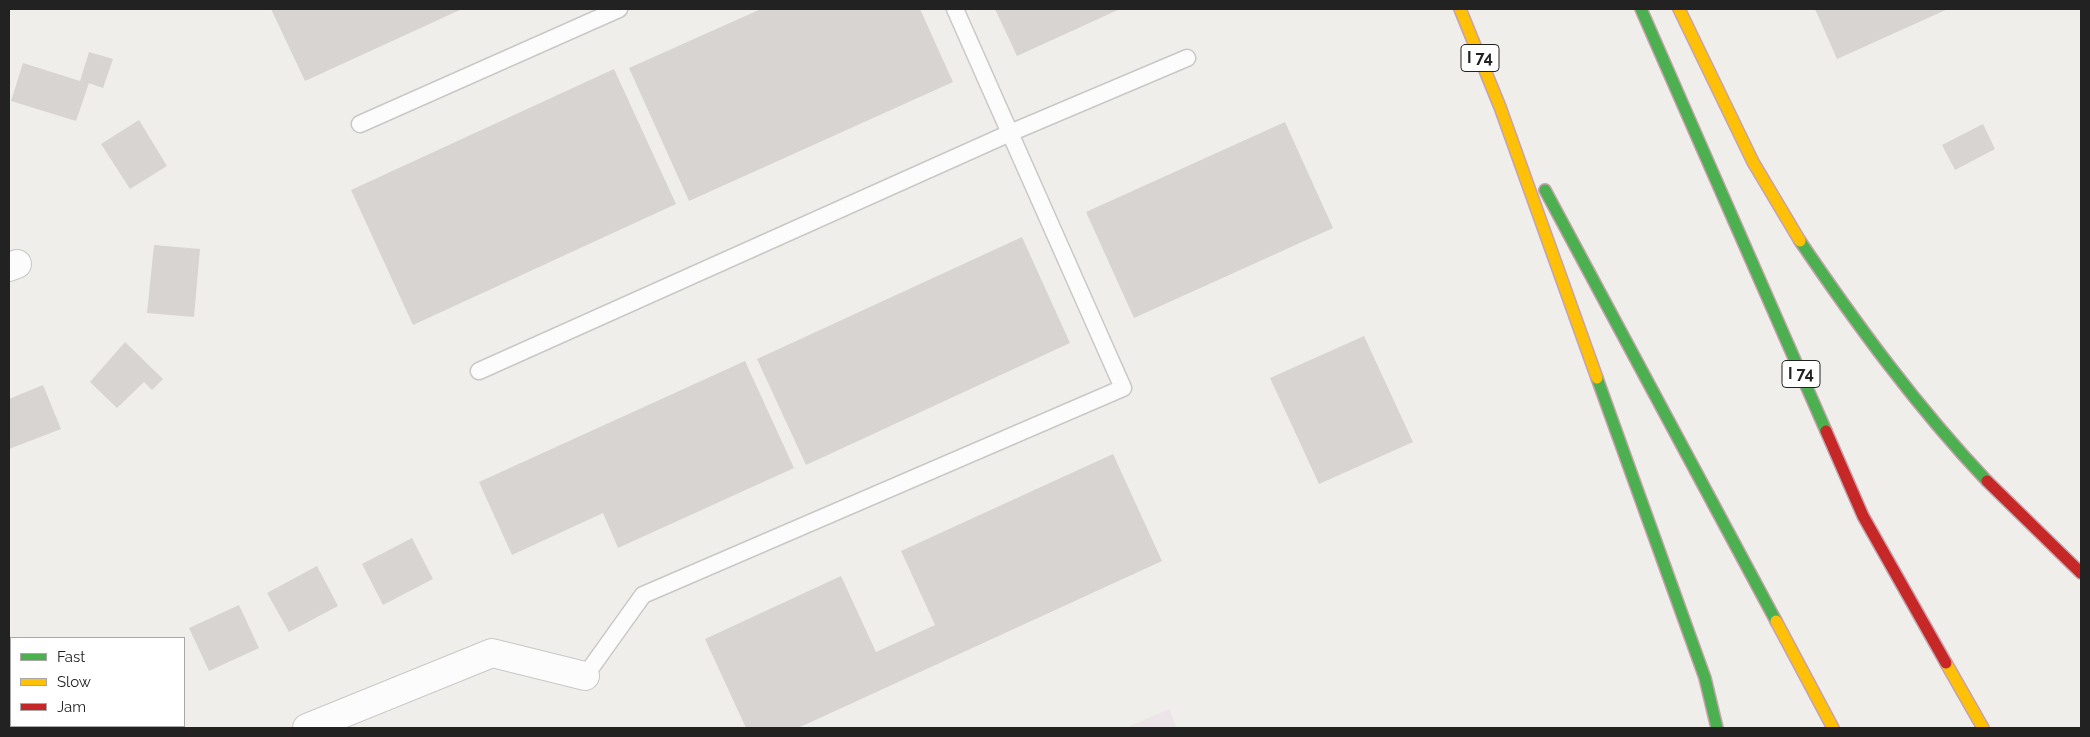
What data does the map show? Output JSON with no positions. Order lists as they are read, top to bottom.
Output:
{
  "streets": {
    "highway": ["I 74"]
  },
  "legend": ["Fast", "Slow", "Jam"]
}
